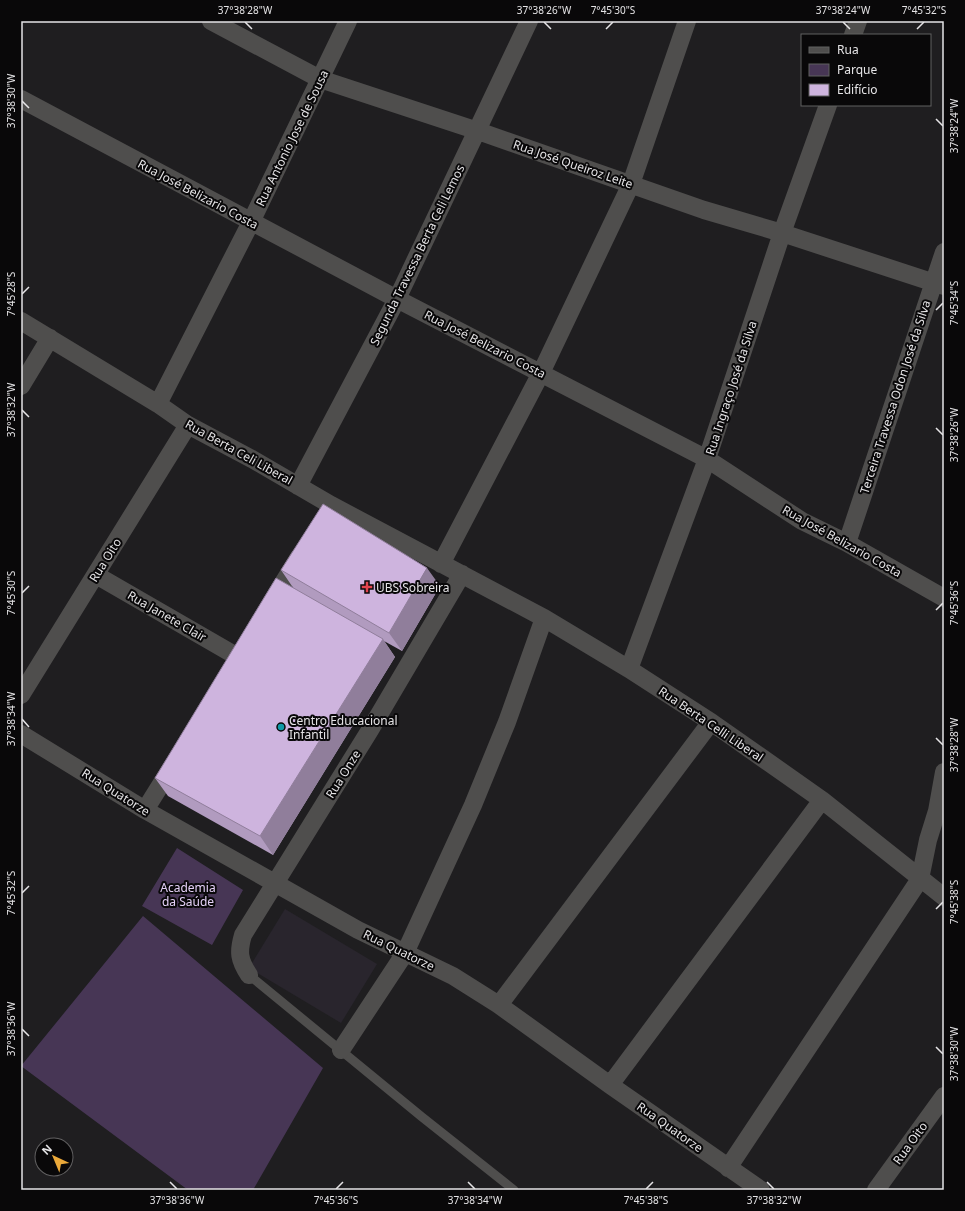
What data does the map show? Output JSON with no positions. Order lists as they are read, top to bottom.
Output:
{
  "streets": {
    "street": [
      "Rua Antonio Jose de Sousa",
      "Rua José Queiroz Leite",
      "Rua José Belizario Costa",
      "Segunda Travessa Berta Celi Lemos",
      "Rua Ingraço José da Silva",
      "Terceira Travessa Odon José da Silva",
      "Rua Berta Celi Liberal",
      "Rua Oito",
      "Rua Janete Clair",
      "Rua Berta Celli Liberal",
      "Rua Onze",
      "Rua Quatorze"
    ]
  },
  "crossings": [
    ["Rua Antonio Jose de Sousa", "Rua José Queiroz Leite"],
    ["Rua Antonio Jose de Sousa", "Rua José Belizario Costa"],
    ["Rua Antonio Jose de Sousa", "Rua Berta Celi Liberal"],
    ["Rua José Queiroz Leite", "Segunda Travessa Berta Celi Lemos"],
    ["Rua José Queiroz Leite", "Rua Ingraço José da Silva"],
    ["Rua José Queiroz Leite", "Terceira Travessa Odon José da Silva"],
    ["Rua José Belizario Costa", "Segunda Travessa Berta Celi Lemos"],
    ["Rua José Belizario Costa", "Rua Ingraço José da Silva"],
    ["Rua José Belizario Costa", "Terceira Travessa Odon José da Silva"],
    ["Segunda Travessa Berta Celi Lemos", "Rua Berta Celi Liberal"],
    ["Rua Ingraço José da Silva", "Rua Berta Celli Liberal"],
    ["Rua Berta Celi Liberal", "Rua Oito"],
    ["Rua Berta Celi Liberal", "Rua Berta Celli Liberal"],
    ["Rua Berta Celi Liberal", "Rua Onze"],
    ["Rua Oito", "Rua Janete Clair"],
    ["Rua Berta Celli Liberal", "Rua Onze"],
    ["Rua Onze", "Rua Quatorze"]
  ],
  "parks": ["Academia da Saúde"],
  "places": {
    "health": ["UBS Sobreira"],
    "other": ["Centro Educacional Infantil"]
  },
  "legend": ["Rua", "Parque", "Edifício"],
  "north": "top left",
  "coordinates": [
    "37°38'28\"W",
    "37°38'26\"W",
    "7°45'30\"S",
    "37°38'24\"W",
    "7°45'32\"S",
    "37°38'30\"W",
    "7°45'28\"S",
    "7°45'34\"S",
    "37°38'32\"W",
    "7°45'36\"S",
    "37°38'34\"W",
    "7°45'38\"S",
    "37°38'36\"W"
  ]
}
